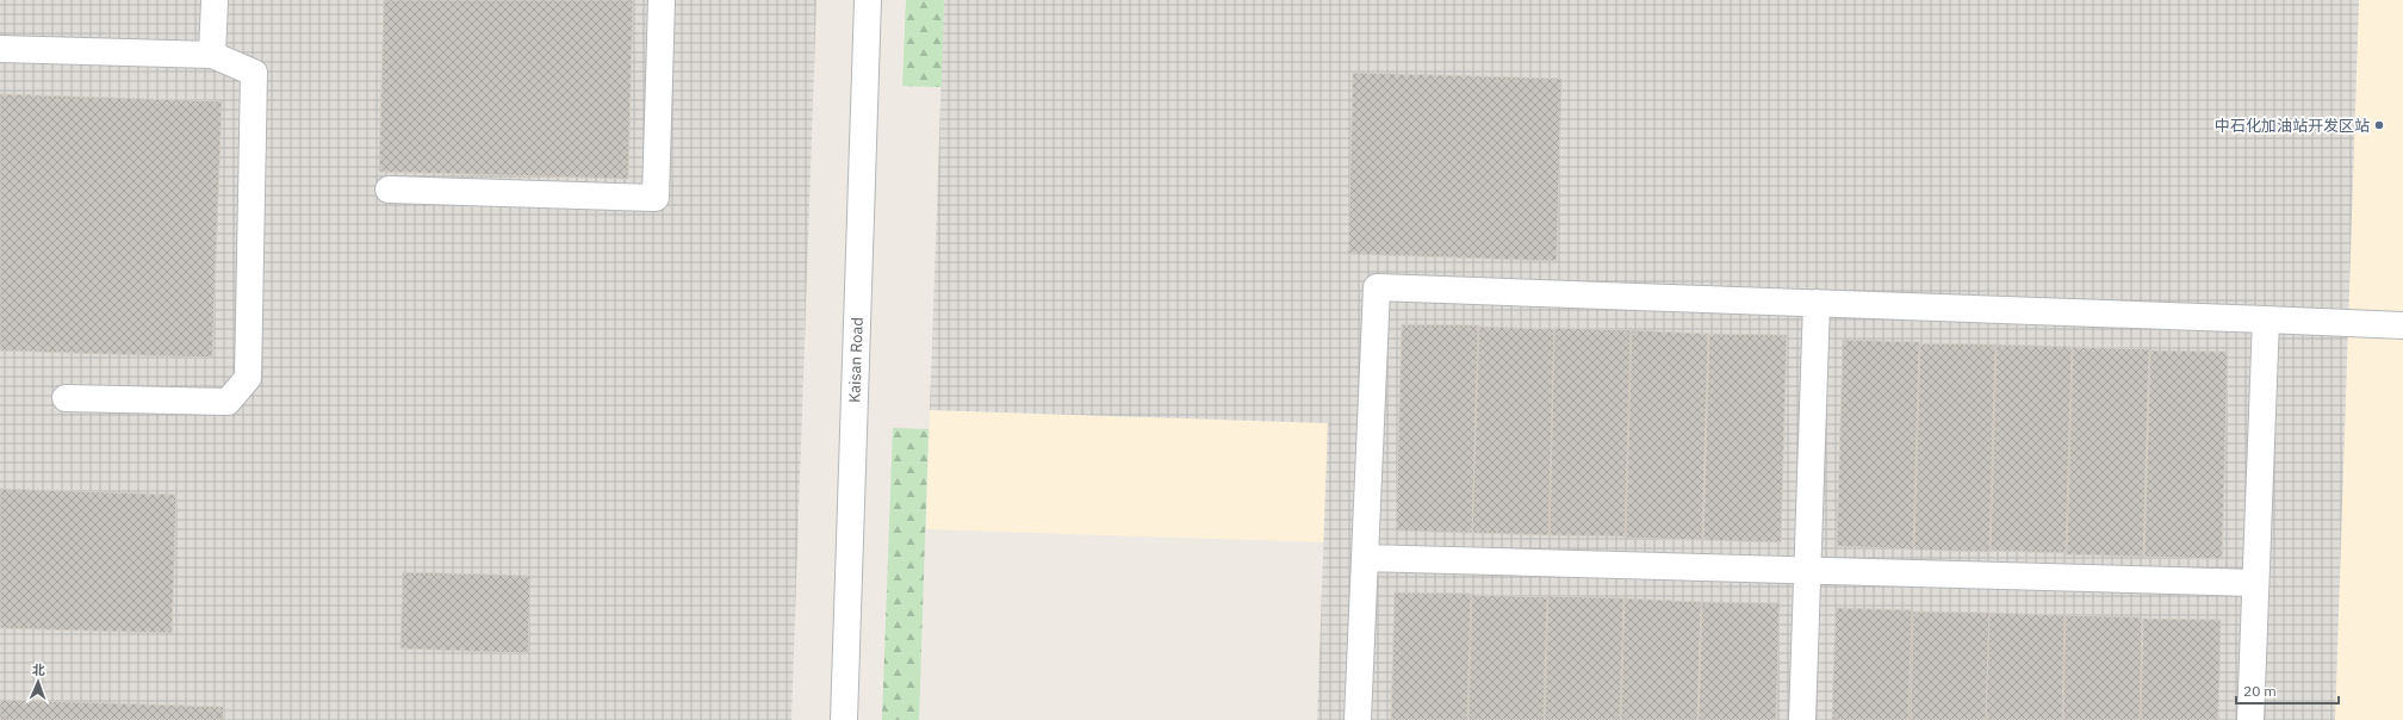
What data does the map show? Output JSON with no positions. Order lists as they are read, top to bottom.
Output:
{
  "streets": {
    "street": ["Kaisan Road"]
  },
  "places": ["中石化加油站开发区站"],
  "scale_bar": "20 m",
  "north": "top"
}
